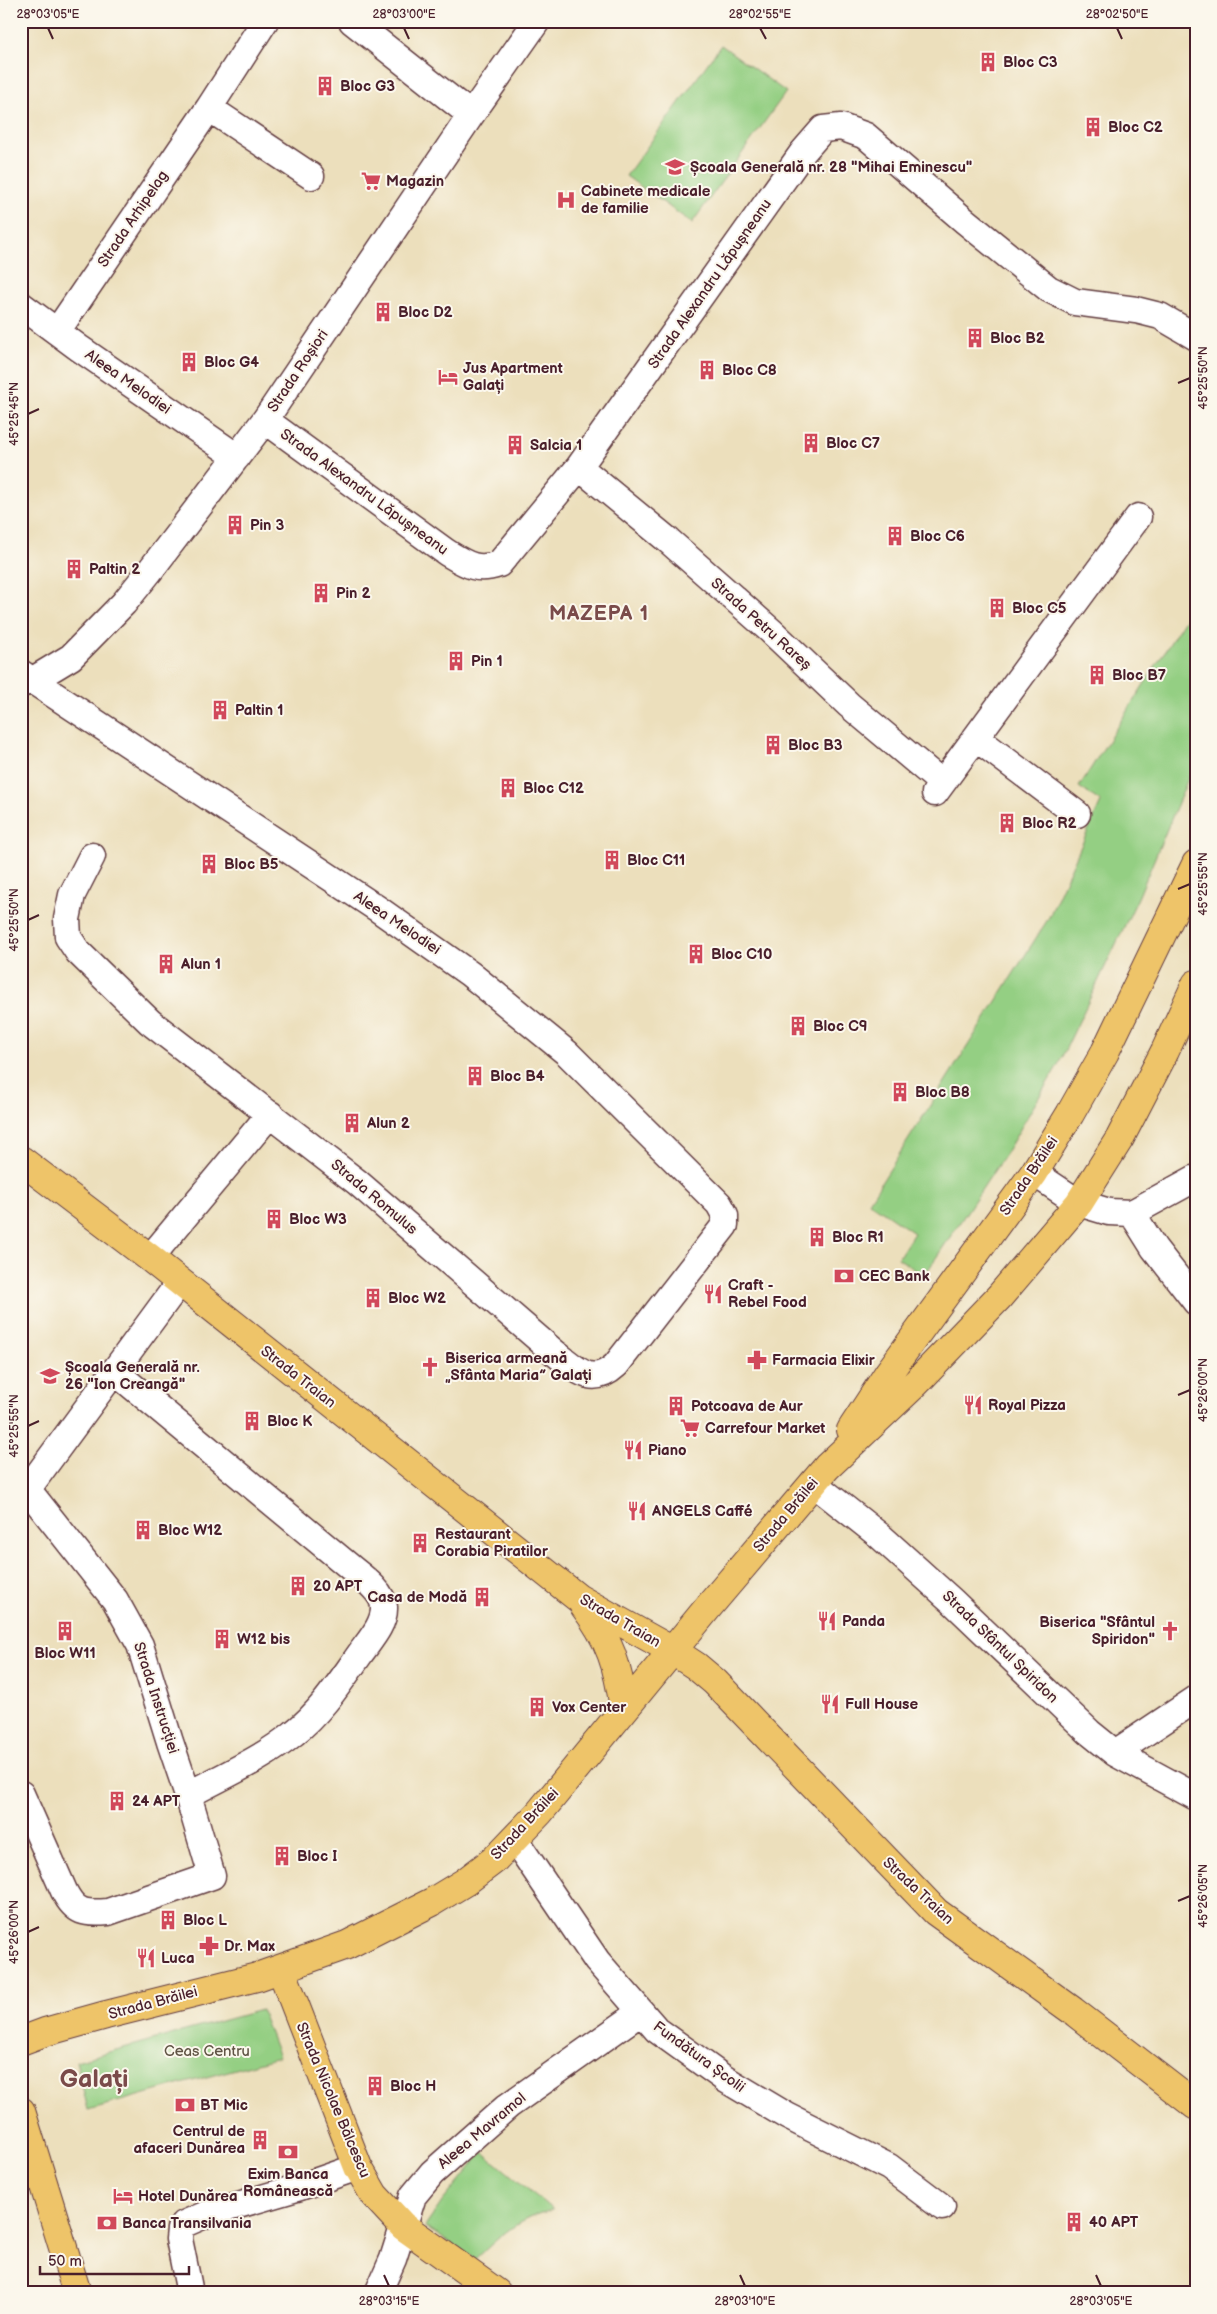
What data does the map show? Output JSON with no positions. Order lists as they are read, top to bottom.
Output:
{
  "streets": {
    "main road": ["Strada Brăilei", "Strada Traian", "Strada Nicolae Bălcescu"],
    "street": [
      "Strada Arhipelag",
      "Strada Alexandru Lăpușneanu",
      "Strada Roșiori",
      "Aleea Melodiei",
      "Strada Petru Rareș",
      "Strada Romulus",
      "Strada Sfântul Spiridon",
      "Strada Instrucției",
      "Fundătura Școlii",
      "Aleea Mavramol"
    ]
  },
  "crossings": [
    ["Strada Arhipelag", "Aleea Melodiei"],
    ["Strada Alexandru Lăpușneanu", "Strada Roșiori"],
    ["Strada Alexandru Lăpușneanu", "Strada Petru Rareș"],
    ["Strada Roșiori", "Aleea Melodiei"],
    ["Aleea Melodiei", "Strada Romulus"],
    ["Strada Brăilei", "Strada Traian"],
    ["Strada Brăilei", "Strada Sfântul Spiridon"],
    ["Strada Brăilei", "Fundătura Școlii"],
    ["Strada Brăilei", "Strada Nicolae Bălcescu"],
    ["Fundătura Școlii", "Aleea Mavramol"],
    ["Strada Nicolae Bălcescu", "Aleea Mavramol"]
  ],
  "districts": ["MAZEPA 1", "Galați"],
  "parks": ["Ceas Centru"],
  "places": {
    "building": [
      "Bloc C3",
      "Bloc G3",
      "Bloc C2",
      "Bloc D2",
      "Bloc B2",
      "Bloc G4",
      "Bloc C8",
      "Bloc C7",
      "Salcia 1",
      "Pin 3",
      "Bloc C6",
      "Paltin 2",
      "Pin 2",
      "Bloc C5",
      "Pin 1",
      "Bloc B7",
      "Paltin 1",
      "Bloc B3",
      "Bloc C12",
      "Bloc R2",
      "Bloc C11",
      "Bloc B5",
      "Bloc C10",
      "Alun 1",
      "Bloc C9",
      "Bloc B4",
      "Bloc B8",
      "Alun 2",
      "Bloc W3",
      "Bloc R1",
      "Bloc W2",
      "Potcoava de Aur",
      "Bloc K",
      "Bloc W12",
      "Restaurant Corabia Piratilor",
      "20 APT",
      "Casa de Modă",
      "Bloc W11",
      "W12 bis",
      "Vox Center",
      "24 APT",
      "Bloc I",
      "Bloc L",
      "Bloc H",
      "Centrul de afaceri Dunărea",
      "40 APT"
    ],
    "school or university": ["Școala Generală nr. 28 \"Mihai Eminescu\"", "Școala Generală nr. 26 \"Ion Creangă\""],
    "supermarket": ["Magazin", "Carrefour Market"],
    "hospital": ["Cabinete medicale de familie"],
    "hotel": ["Jus Apartment Galați", "Hotel Dunărea"],
    "bank": [
      "CEC Bank",
      "BT Mic",
      "Exim Banca Românească",
      "Banca Transilvania"
    ],
    "restaurant": [
      "Craft - Rebel Food",
      "Royal Pizza",
      "Piano",
      "ANGELS Caffé",
      "Panda",
      "Full House",
      "Luca"
    ],
    "pharmacy": ["Farmacia Elixir", "Dr. Max"],
    "church": ["Biserica armeană „Sfânta Maria” Galați", "Biserica \"Sfântul Spiridon\""]
  },
  "scale_bar": "50 m",
  "coordinates": [
    "28°03'05\"E",
    "28°03'00\"E",
    "28°02'55\"E",
    "28°02'50\"E",
    "45°25'50\"N",
    "45°25'45\"N",
    "45°25'55\"N",
    "45°26'00\"N",
    "45°26'05\"N",
    "28°03'15\"E",
    "28°03'10\"E"
  ]
}
